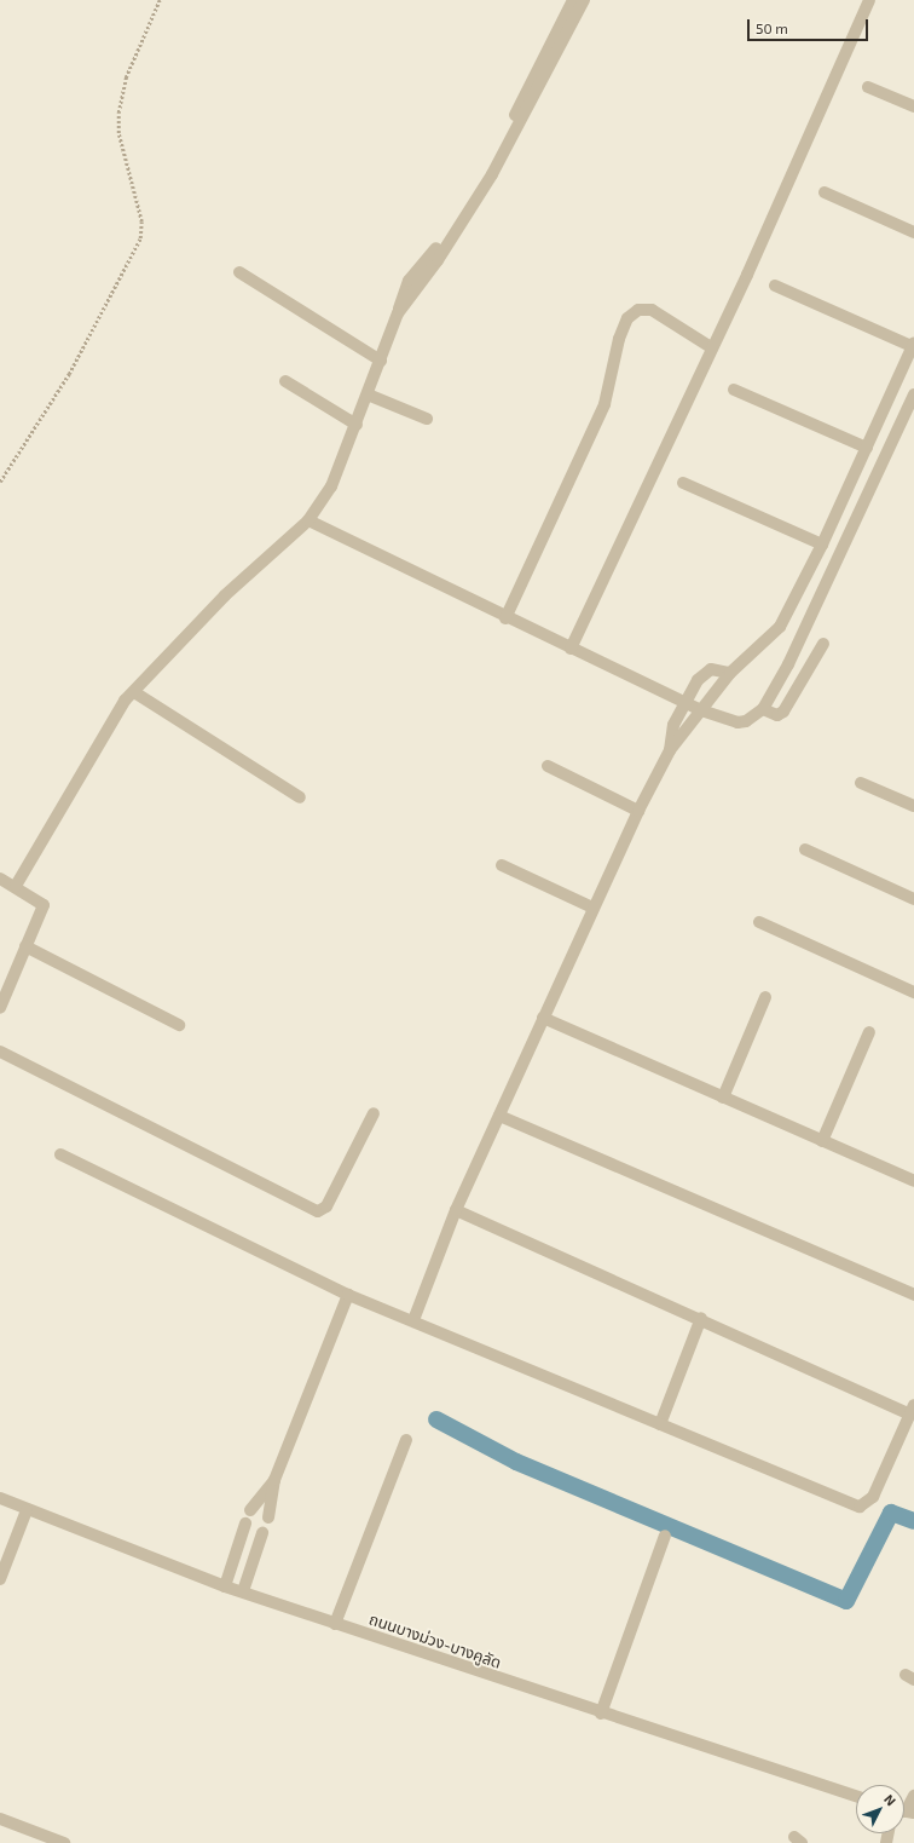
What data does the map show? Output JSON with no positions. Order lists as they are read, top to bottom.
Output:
{
  "streets": {
    "street": ["ถนนบางม่วง-บางคูลัด"]
  },
  "scale_bar": "50 m",
  "north": "top right"
}
